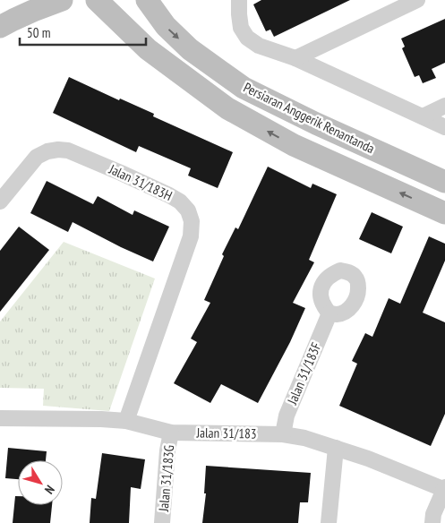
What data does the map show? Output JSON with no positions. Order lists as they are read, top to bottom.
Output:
{
  "streets": {
    "main road": ["Persiaran Anggerik Renantanda"],
    "street": [
      "Jalan 31/183H",
      "Jalan 31/183F",
      "Jalan 31/183",
      "Jalan 31/183G"
    ]
  },
  "crossings": [
    ["Jalan 31/183H", "Jalan 31/183"],
    ["Jalan 31/183F", "Jalan 31/183"],
    ["Jalan 31/183", "Jalan 31/183G"]
  ],
  "scale_bar": "50 m",
  "north": "bottom right"
}
